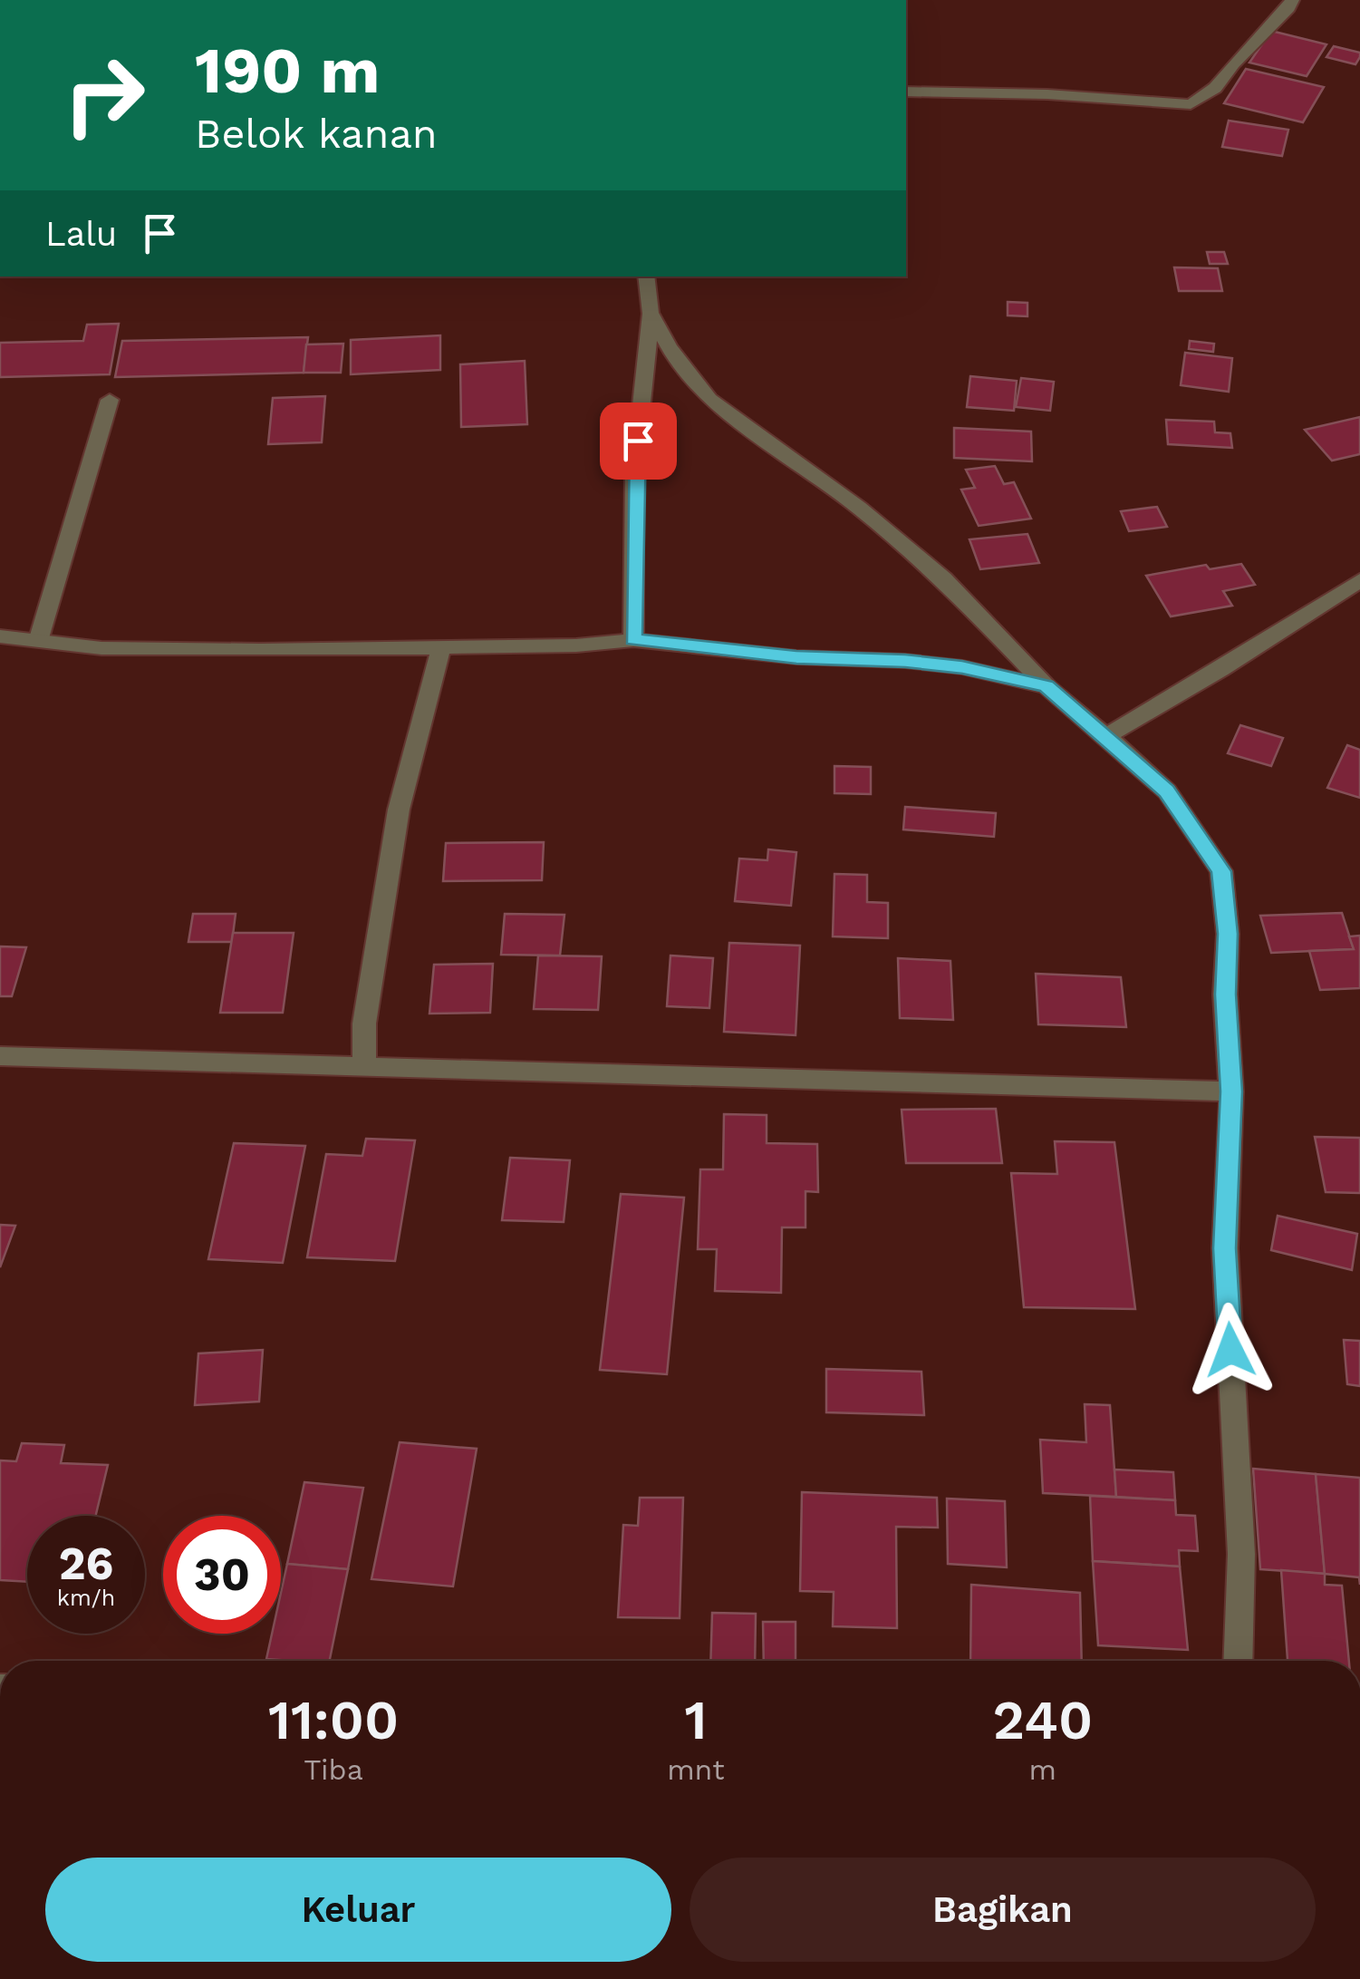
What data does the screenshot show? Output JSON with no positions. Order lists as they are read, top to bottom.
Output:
{
  "page": {
    "turn": ["190 m", "Belok kanan"],
    "then": "Lalu",
    "speed": "26 km/h",
    "limit": "30",
    "eta": [
      "11:00",
      "Tiba",
      "1",
      "mnt",
      "240",
      "m"
    ],
    "buttons": ["Keluar", "Bagikan"]
  }
}
